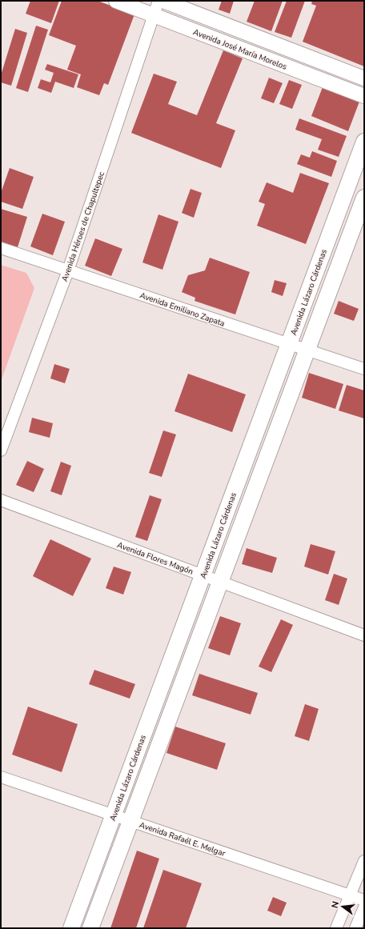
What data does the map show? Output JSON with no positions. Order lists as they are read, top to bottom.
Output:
{
  "streets": {
    "main road": ["Avenida Lázaro Cárdenas"],
    "street": [
      "Avenida José María Morelos",
      "Avenida Héroes de Chapultepec",
      "Avenida Emiliano Zapata",
      "Avenida Flores Magón",
      "Avenida Rafaél E. Melgar"
    ]
  },
  "crossings": [
    ["Avenida José María Morelos", "Avenida Héroes de Chapultepec"],
    ["Avenida Héroes de Chapultepec", "Avenida Emiliano Zapata"],
    ["Avenida Lázaro Cárdenas", "Avenida Emiliano Zapata"],
    ["Avenida Lázaro Cárdenas", "Avenida Flores Magón"],
    ["Avenida Lázaro Cárdenas", "Avenida Rafaél E. Melgar"]
  ],
  "north": "left"
}
